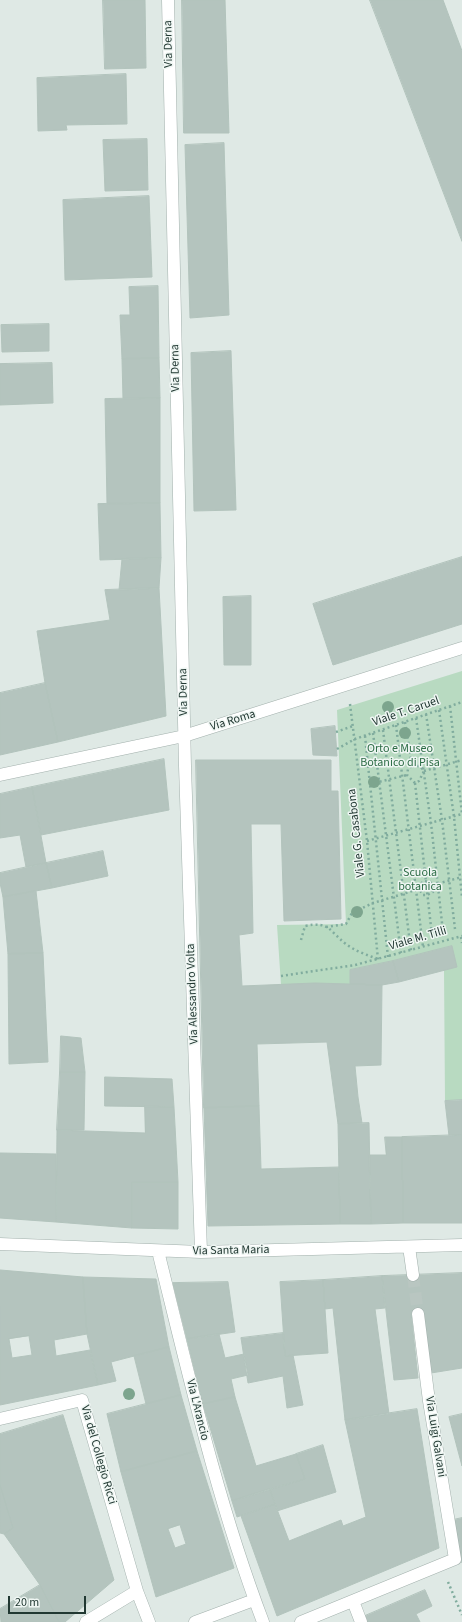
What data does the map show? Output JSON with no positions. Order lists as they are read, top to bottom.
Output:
{
  "streets": {
    "street": [
      "Via Derna",
      "Via Roma",
      "Via Alessandro Volta",
      "Via Santa Maria",
      "Via L'Arancio",
      "Via Luigi Galvani",
      "Via del Collegio Ricci"
    ],
    "path": ["Viale T. Caruel", "Viale G. Casabona", "Viale M. Tilli"]
  },
  "crossings": [
    ["Via Derna", "Via Roma"],
    ["Via Derna", "Via Alessandro Volta"],
    ["Viale T. Caruel", "Viale G. Casabona"],
    ["Via Roma", "Via Alessandro Volta"],
    ["Viale G. Casabona", "Viale M. Tilli"],
    ["Via Alessandro Volta", "Via Santa Maria"],
    ["Via Santa Maria", "Via L'Arancio"]
  ],
  "parks": ["Orto e Museo Botanico di Pisa", "Scuola botanica"],
  "scale_bar": "20 m"
}
